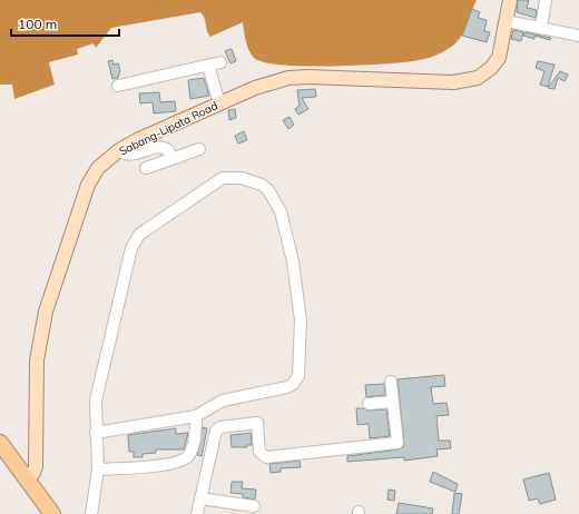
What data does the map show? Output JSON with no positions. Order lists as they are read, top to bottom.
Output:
{
  "streets": {
    "main road": ["Sabang-Lipata Road"]
  },
  "scale_bar": "100 m"
}
